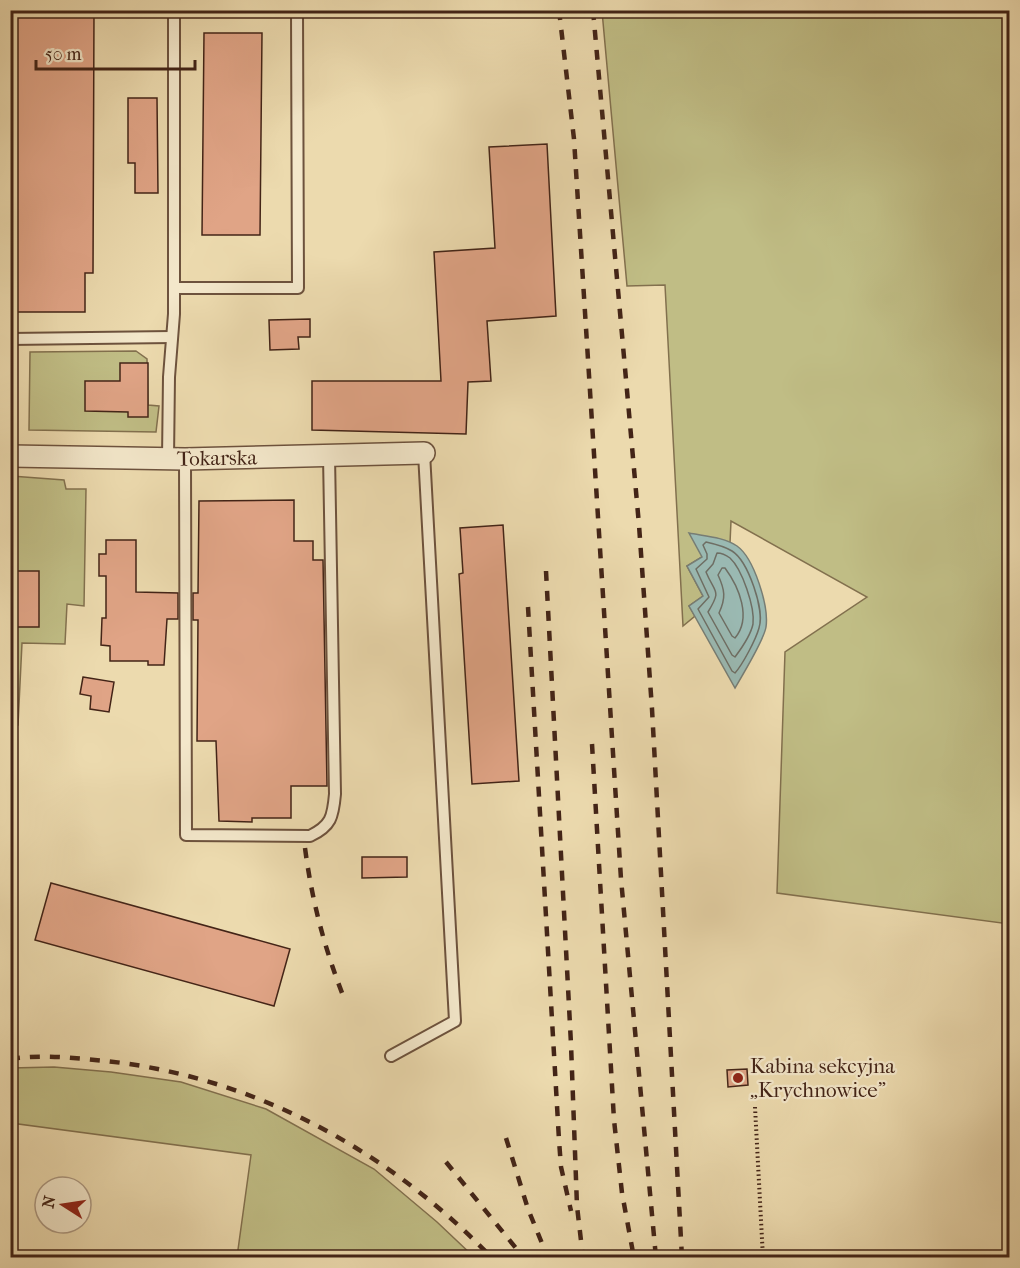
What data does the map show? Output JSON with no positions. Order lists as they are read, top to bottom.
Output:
{
  "streets": {
    "street": ["Tokarska"]
  },
  "places": ["Kabina sekcyjna „Krychnowice”"],
  "scale_bar": "50 m",
  "north": "left"
}
